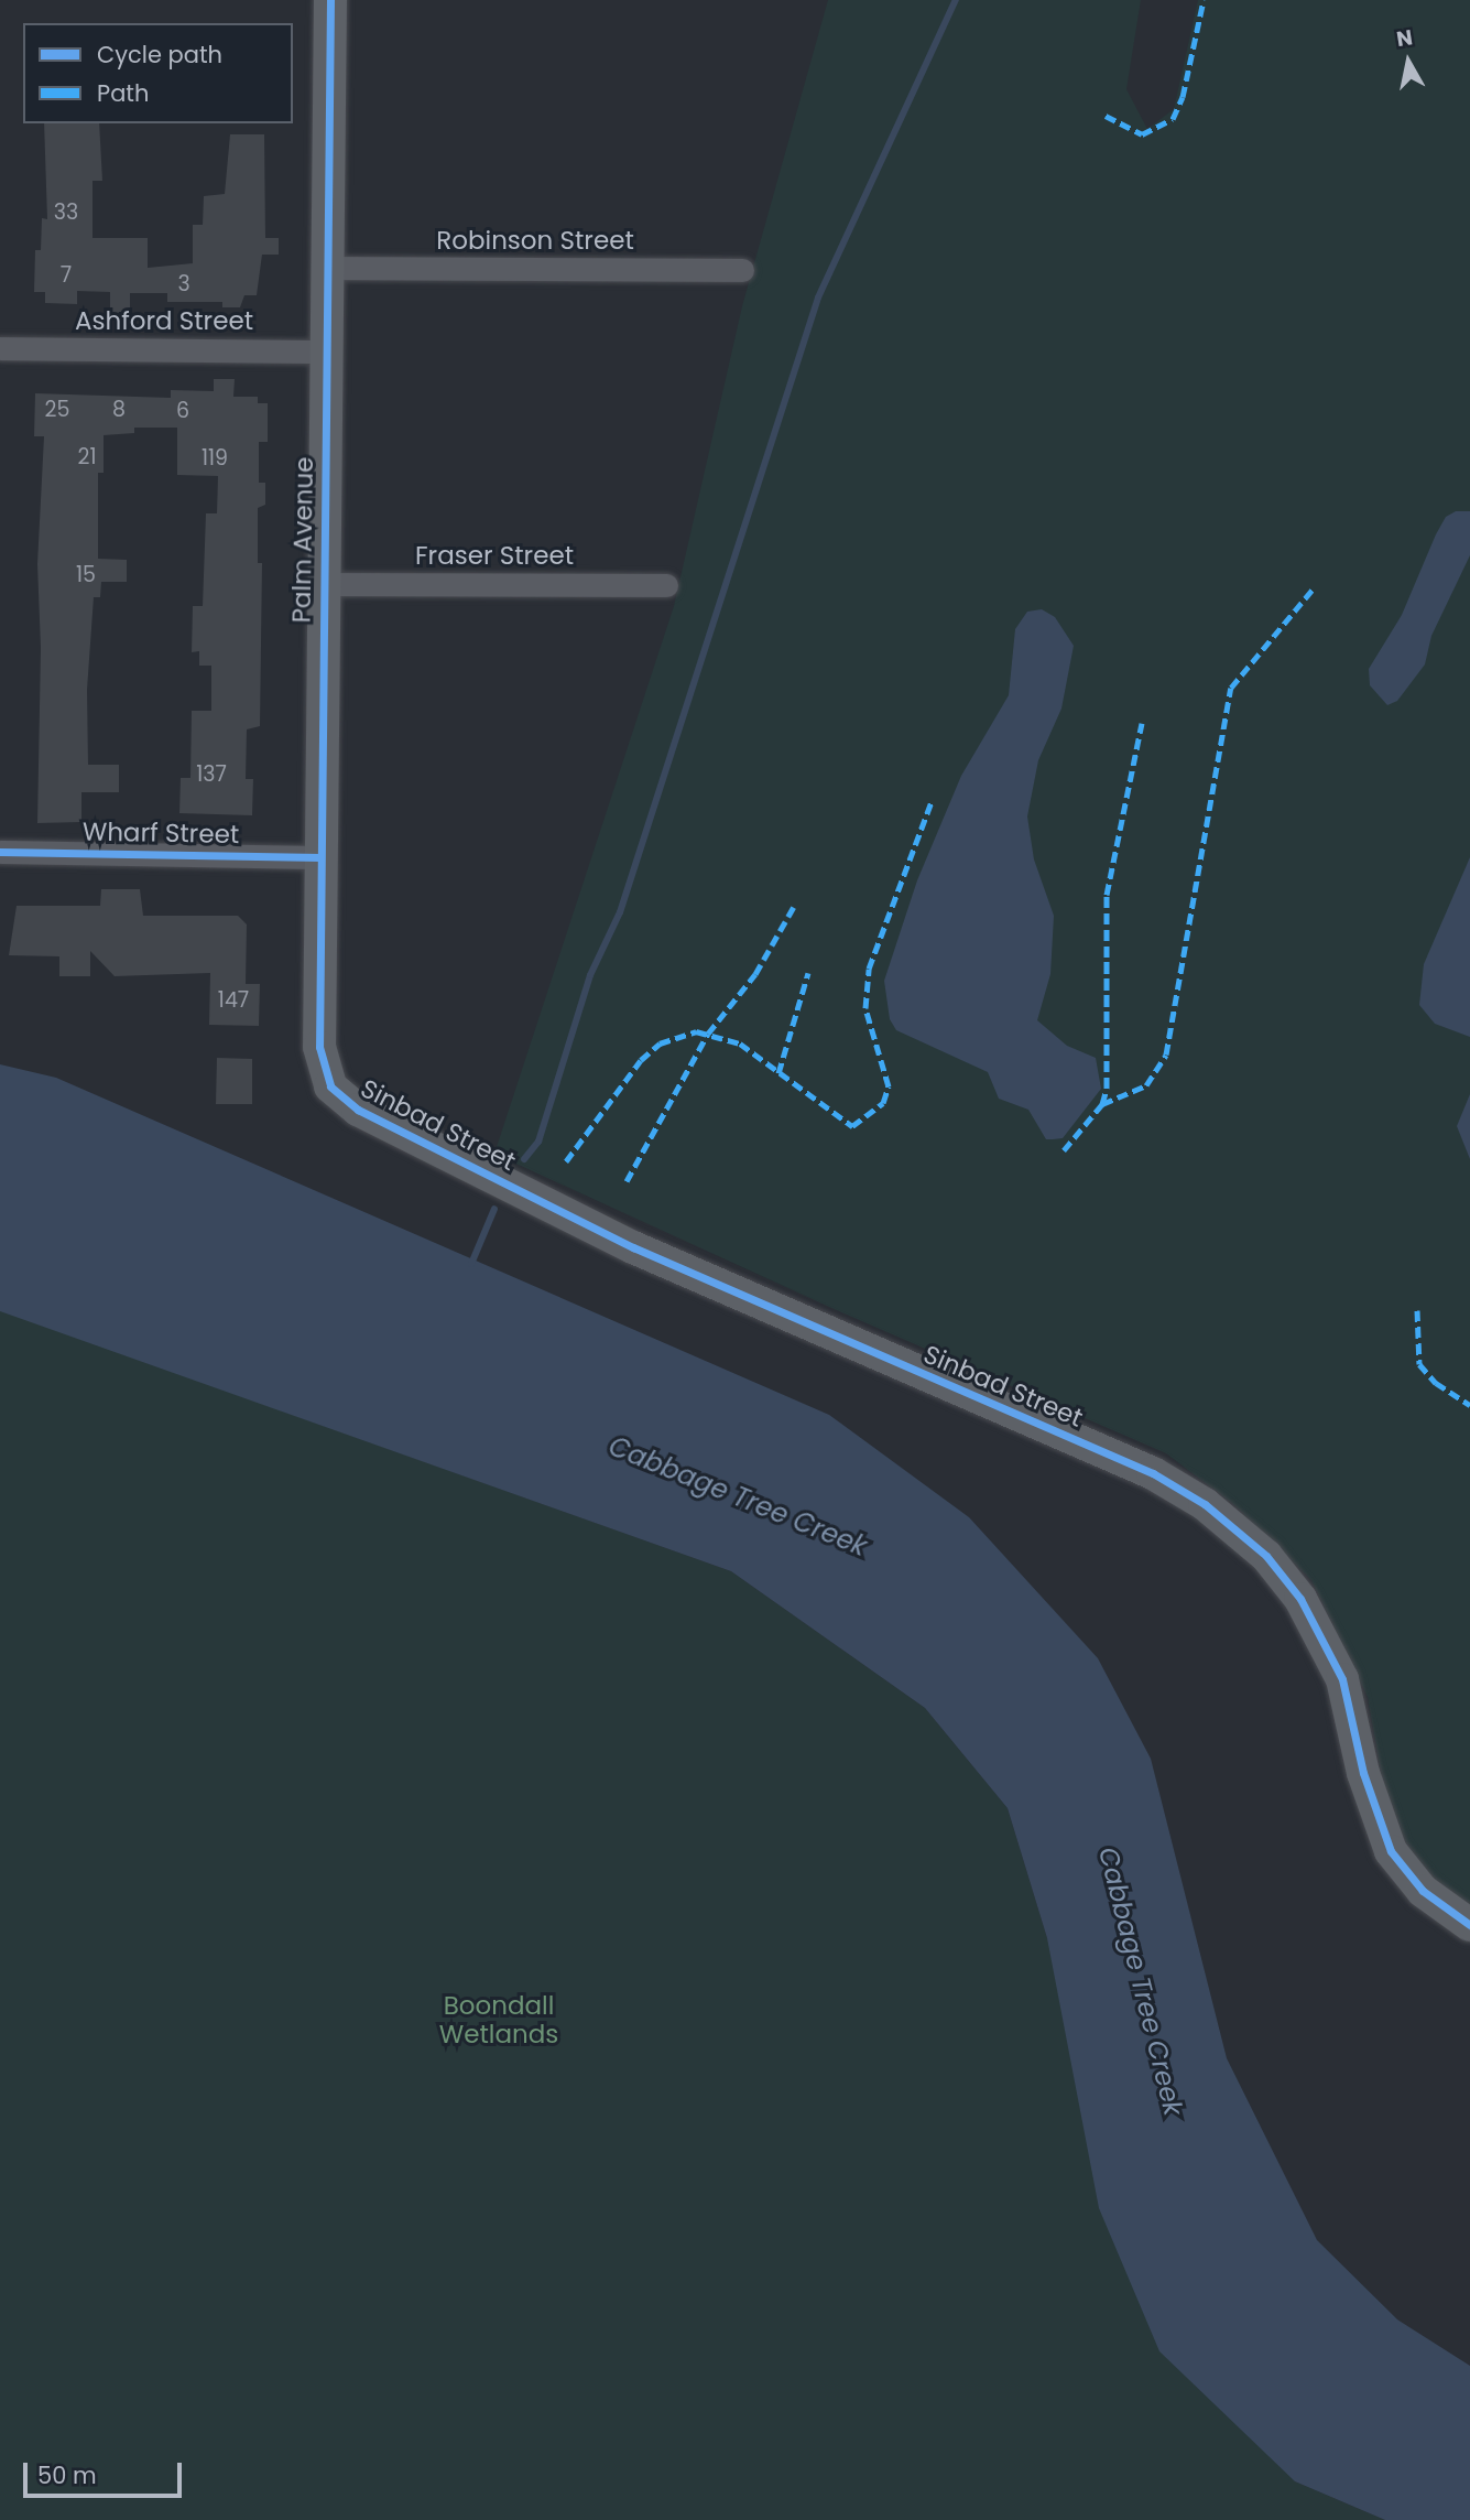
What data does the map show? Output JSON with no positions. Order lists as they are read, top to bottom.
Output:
{
  "streets": {
    "street": [
      "Robinson Street",
      "Ashford Street",
      "Palm Avenue",
      "Fraser Street",
      "Wharf Street",
      "Sinbad Street"
    ]
  },
  "crossings": [
    ["Robinson Street", "Palm Avenue"],
    ["Ashford Street", "Palm Avenue"],
    ["Palm Avenue", "Fraser Street"],
    ["Palm Avenue", "Wharf Street"],
    ["Palm Avenue", "Sinbad Street"]
  ],
  "water": ["Cabbage Tree Creek"],
  "parks": ["Boondall Wetlands"],
  "house_numbers": [
    "33",
    "7",
    "3",
    "25",
    "8",
    "6",
    "21",
    "119",
    "15",
    "137",
    "147"
  ],
  "legend": ["Cycle path", "Path"],
  "scale_bar": "50 m",
  "north": "top"
}
